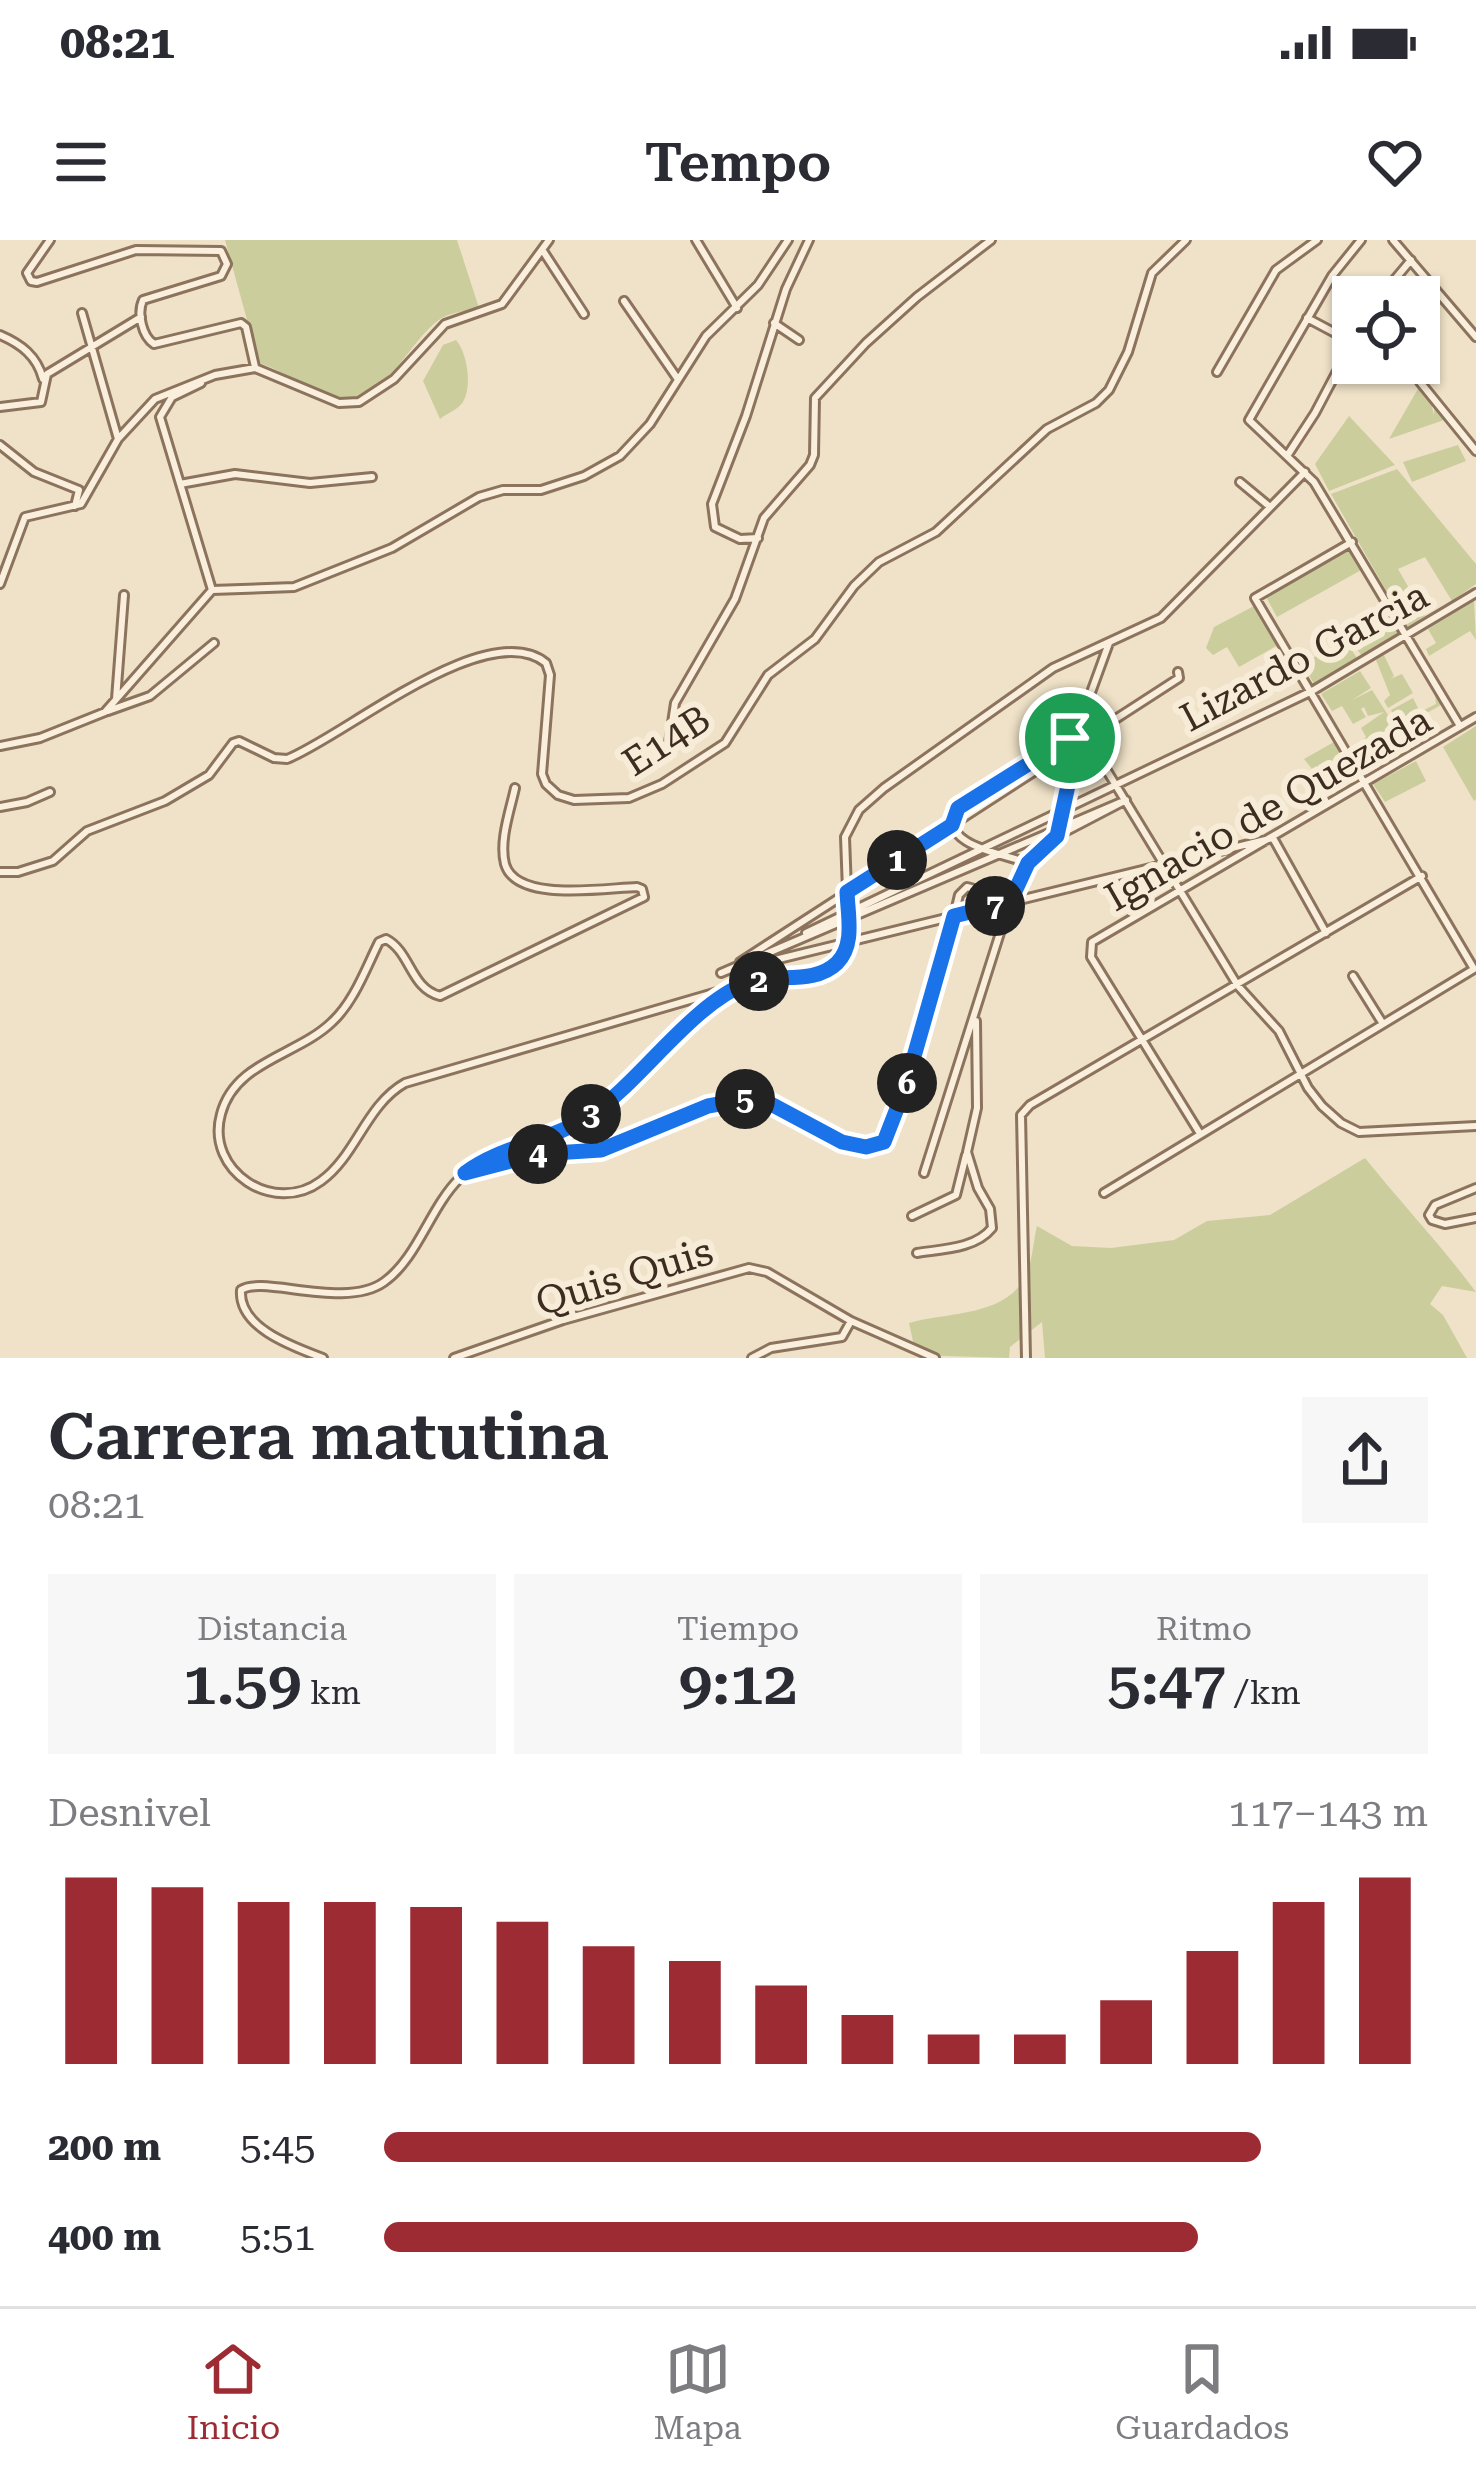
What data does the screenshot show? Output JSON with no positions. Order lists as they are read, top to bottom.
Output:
{
  "streets": {
    "street": [
      "Lizardo Garcia",
      "E14B",
      "Ignacio de Quezada",
      "Quis Quis"
    ]
  },
  "page": {
    "status": "08:21",
    "header": "Tempo",
    "pins": [
      "1",
      "7",
      "2",
      "6",
      "5",
      "3",
      "4"
    ],
    "heading": ["Carrera matutina", "08:21"],
    "stats": [
      ["Distancia", "1.59 km"],
      ["Tiempo", "9:12"],
      ["Ritmo", "5:47 /km"]
    ],
    "chart": ["Desnivel", "117–143 m"],
    "list": [
      {
        "name": "200 m",
        "note": "5:45"
      },
      {
        "name": "400 m",
        "note": "5:51"
      }
    ],
    "tabs": ["Inicio", "Mapa", "Guardados"]
  }
}
